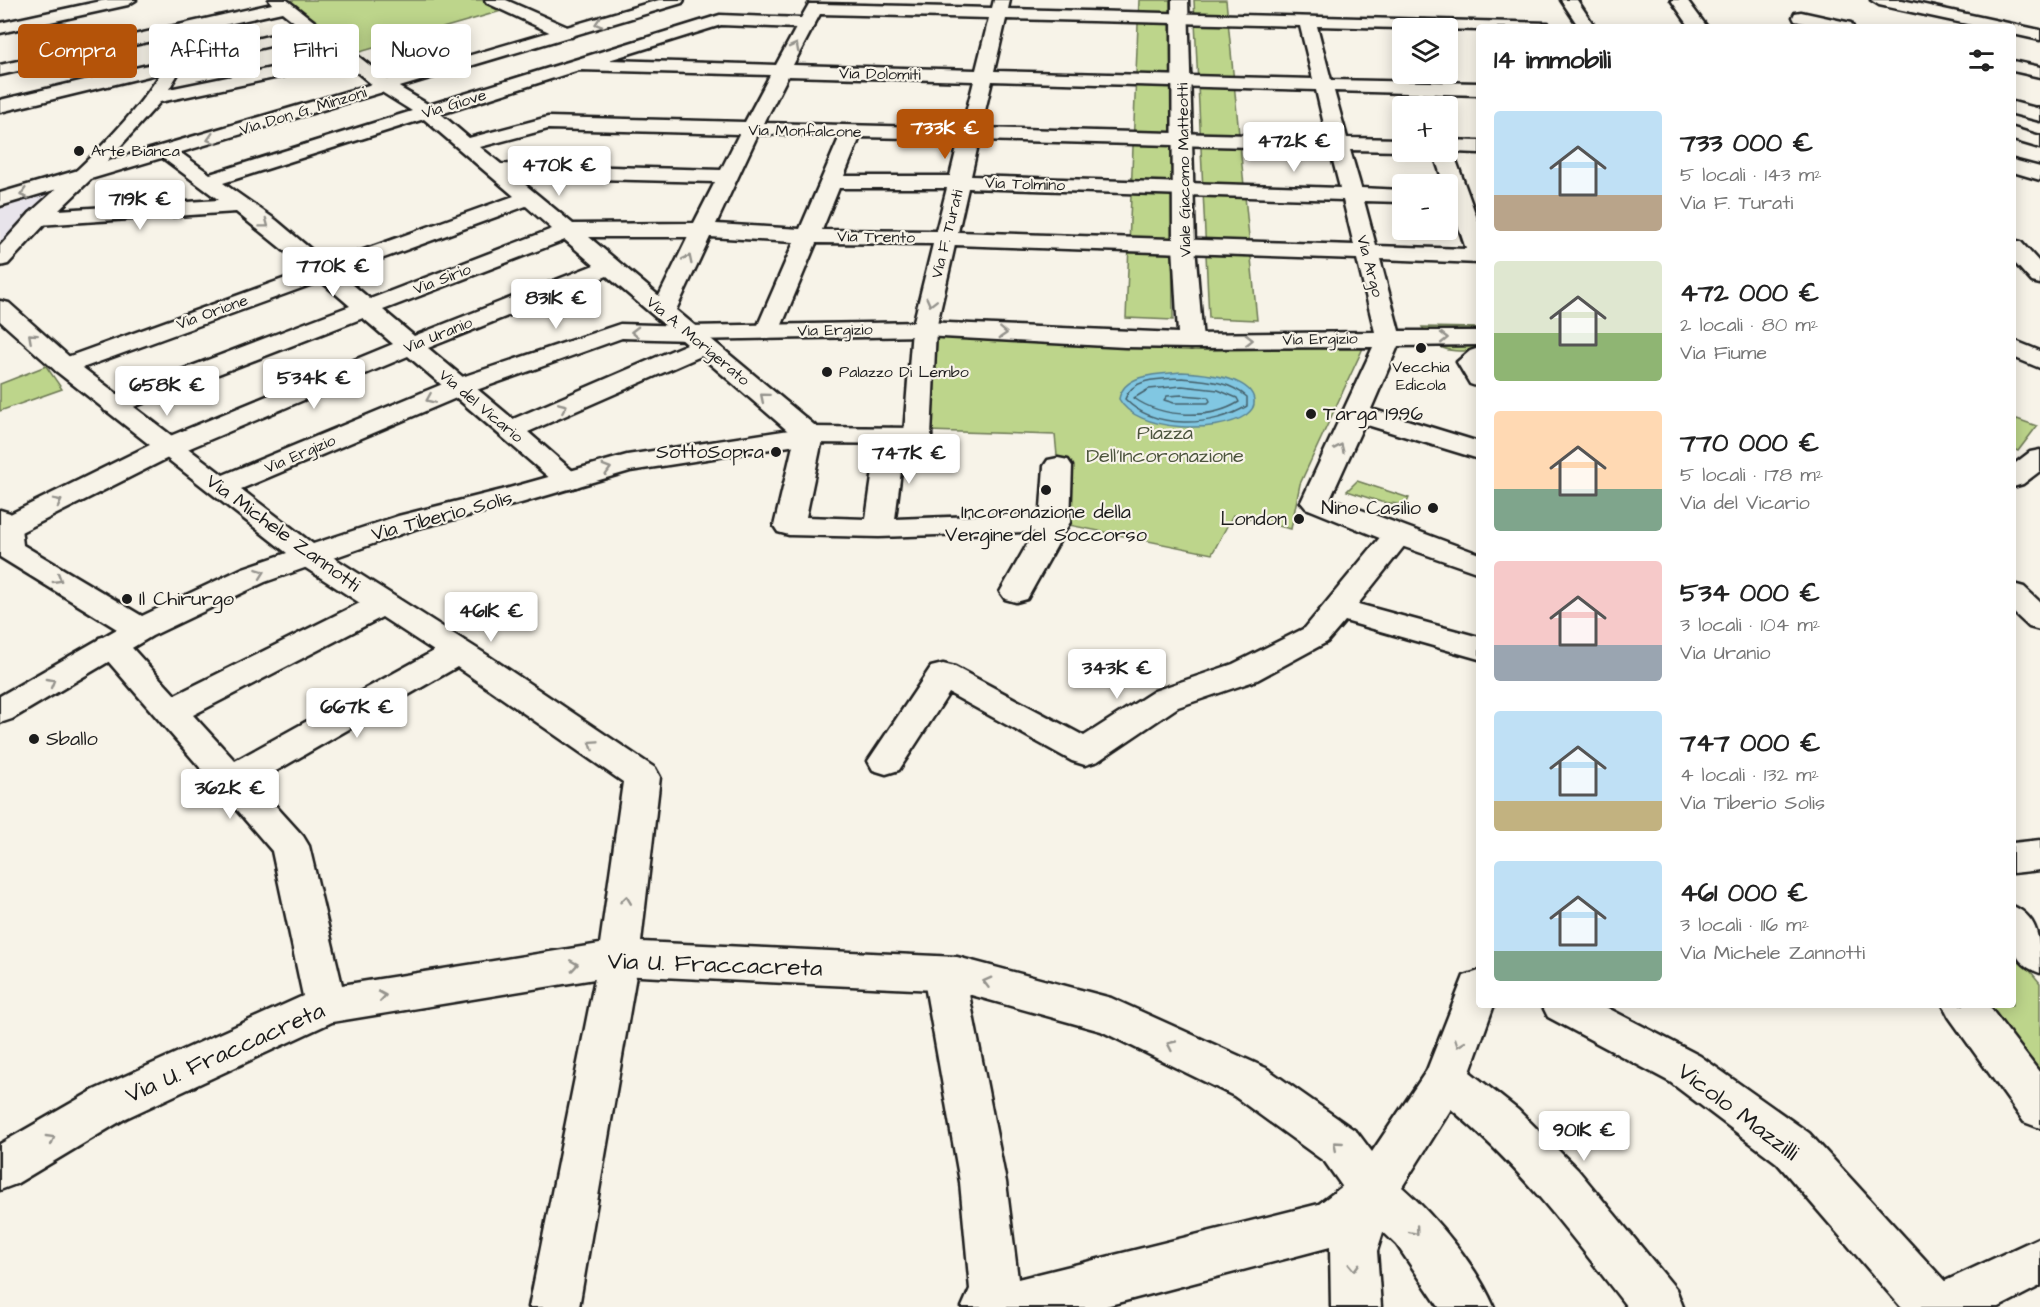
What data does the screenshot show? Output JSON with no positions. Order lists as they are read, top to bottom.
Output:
{
  "streets": {
    "street": [
      "Via Dolomiti",
      "Via Giove",
      "Via Don G. Minzoni",
      "Via Monfalcone",
      "Viale Giacomo Matteotti",
      "Via Tolmino",
      "Via F. Turati",
      "Via Trento",
      "Via Argo",
      "Via Sirio",
      "Via Orione",
      "Via Ergizio",
      "Via Uranio",
      "Via A. Morigerato",
      "Via del Vicario",
      "Via Tiberio Solis",
      "Via Michele Zannotti",
      "Via U. Fraccacreta",
      "Vicolo Mazzilli"
    ]
  },
  "crossings": [
    ["Via Dolomiti", "Via Giove"],
    ["Via Dolomiti", "Viale Giacomo Matteotti"],
    ["Via Dolomiti", "Via F. Turati"],
    ["Via Dolomiti", "Via Argo"],
    ["Via Giove", "Viale Giacomo Matteotti"],
    ["Via Giove", "Via F. Turati"],
    ["Via Giove", "Via Argo"],
    ["Via Giove", "Via A. Morigerato"],
    ["Via Giove", "Via del Vicario"],
    ["Via Don G. Minzoni", "Via A. Morigerato"],
    ["Via Don G. Minzoni", "Via del Vicario"],
    ["Via Monfalcone", "Viale Giacomo Matteotti"],
    ["Via Monfalcone", "Via F. Turati"],
    ["Via Monfalcone", "Via Argo"],
    ["Via Monfalcone", "Via A. Morigerato"],
    ["Viale Giacomo Matteotti", "Via Tolmino"],
    ["Viale Giacomo Matteotti", "Via Trento"],
    ["Viale Giacomo Matteotti", "Via Ergizio"],
    ["Via Tolmino", "Via F. Turati"],
    ["Via Tolmino", "Via Argo"],
    ["Via F. Turati", "Via Trento"],
    ["Via F. Turati", "Via Ergizio"],
    ["Via F. Turati", "Via Tiberio Solis"],
    ["Via Trento", "Via Argo"],
    ["Via Trento", "Via Sirio"],
    ["Via Trento", "Via A. Morigerato"],
    ["Via Argo", "Via Ergizio"],
    ["Via Sirio", "Via A. Morigerato"],
    ["Via Sirio", "Via del Vicario"],
    ["Via Sirio", "Via Michele Zannotti"],
    ["Via Orione", "Via A. Morigerato"],
    ["Via Orione", "Via del Vicario"],
    ["Via Orione", "Via Michele Zannotti"],
    ["Via Ergizio", "Via A. Morigerato"],
    ["Via Ergizio", "Via del Vicario"],
    ["Via Ergizio", "Via Michele Zannotti"],
    ["Via Uranio", "Via A. Morigerato"],
    ["Via Uranio", "Via del Vicario"],
    ["Via Uranio", "Via Michele Zannotti"],
    ["Via A. Morigerato", "Via Tiberio Solis"],
    ["Via del Vicario", "Via Tiberio Solis"],
    ["Via Tiberio Solis", "Via Michele Zannotti"],
    ["Via Michele Zannotti", "Via U. Fraccacreta"]
  ],
  "one_way": ["Via Michele Zannotti"],
  "parks": ["Piazza Dell'Incoronazione"],
  "places": [
    "Arte Bianca",
    "Vecchia Edicola",
    "Palazzo Di Lembo",
    "Targa 1996",
    "SottoSopra",
    "Incoronazione della Vergine del Soccorso",
    "Nino Casilio",
    "London",
    "Il Chirurgo",
    "Sballo"
  ],
  "page": {
    "map_buttons": ["+", "−"],
    "chip": [
      "Compra",
      "Affitta",
      "Filtri",
      "Nuovo"
    ],
    "heading": "14 immobili",
    "list": [
      {
        "name": "733 000 €",
        "note": "5 locali · 143 m² · Via F. Turati"
      },
      {
        "name": "472 000 €",
        "note": "2 locali · 80 m² · Via Fiume"
      },
      {
        "name": "770 000 €",
        "note": "5 locali · 178 m² · Via del Vicario"
      },
      {
        "name": "534 000 €",
        "note": "3 locali · 104 m² · Via Uranio"
      },
      {
        "name": "747 000 €",
        "note": "4 locali · 132 m² · Via Tiberio Solis"
      },
      {
        "name": "461 000 €",
        "note": "3 locali · 116 m² · Via Michele Zannotti"
      }
    ],
    "price": [
      "733K €",
      "472K €",
      "470K €",
      "719K €",
      "770K €",
      "831K €",
      "534K €",
      "658K €",
      "747K €",
      "461K €",
      "343K €",
      "667K €",
      "362K €",
      "901K €"
    ]
  }
}
